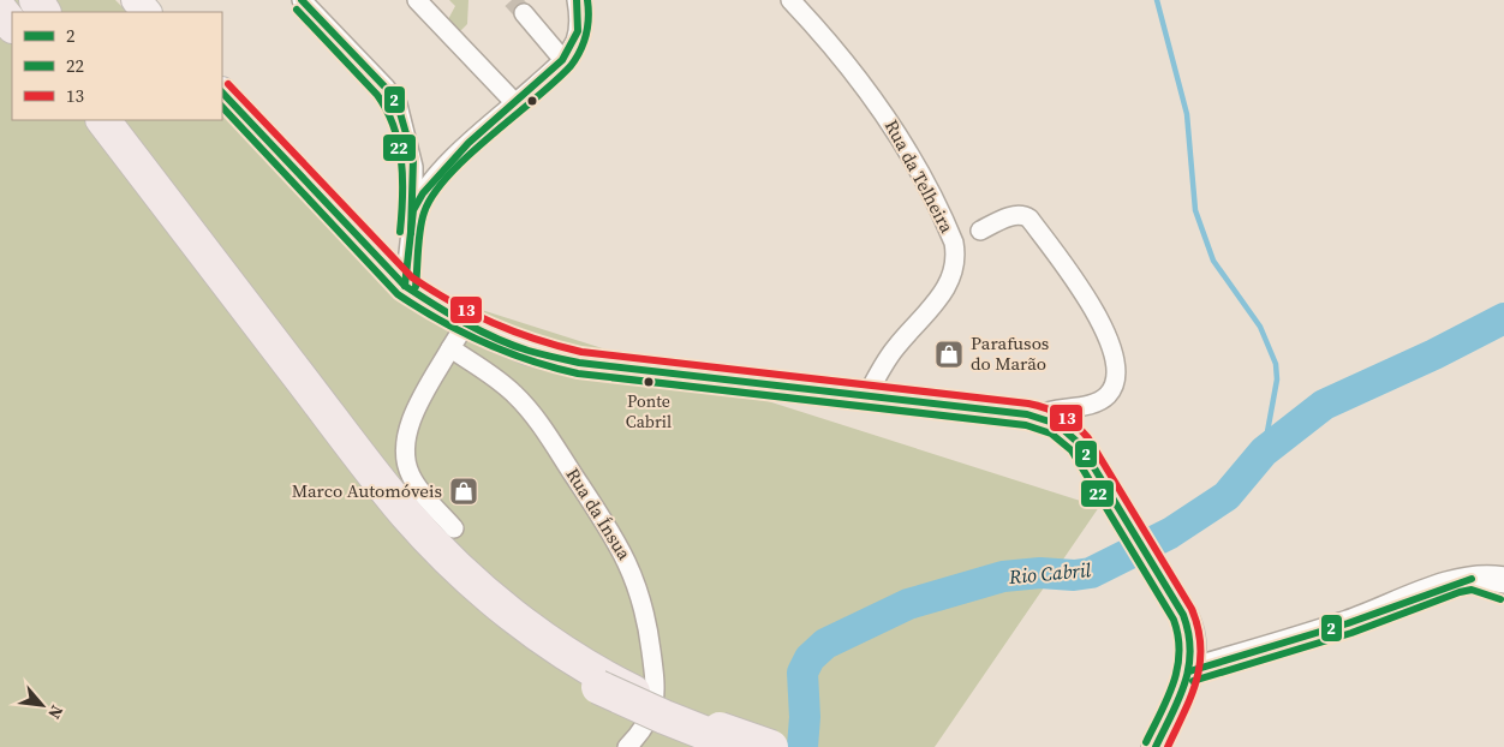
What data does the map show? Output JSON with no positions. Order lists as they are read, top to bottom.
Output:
{
  "streets": {
    "street": ["Rua da Telheira", "Rua da Ínsua"]
  },
  "water": ["Rio Cabril"],
  "places": {
    "shop": ["Parafusos do Marão", "Marco Automóveis"],
    "other": ["Ponte Cabril"]
  },
  "lines": ["transit line 2", "transit line 22", "transit line 13"],
  "legend": ["2", "22", "13"],
  "north": "bottom right"
}
